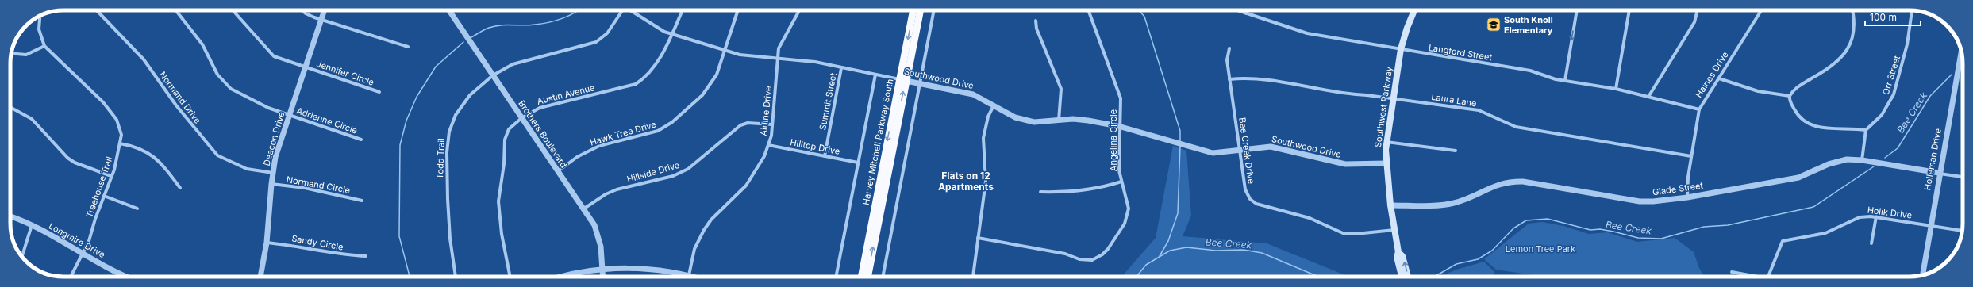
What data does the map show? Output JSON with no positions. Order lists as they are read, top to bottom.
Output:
{
  "streets": {
    "highway": ["Harvey Mitchell Parkway South"],
    "main road": ["Southwest Parkway"],
    "street": [
      "Langford Street",
      "Jennifer Circle",
      "Haines Drive",
      "Orr Street",
      "Southwood Drive",
      "Austin Avenue",
      "Normand Drive",
      "Laura Lane",
      "Summit Street",
      "Airline Drive",
      "Adrienne Circle",
      "Hawk Tree Drive",
      "Brothers Boulevard",
      "Deacon Drive",
      "Angelina Circle",
      "Hilltop Drive",
      "Bee Creek Drive",
      "Todd Trail",
      "Holleman Drive",
      "Hillside Drive",
      "Normand Circle",
      "Treehouse Trail",
      "Glade Street",
      "Holik Drive",
      "Longmire Drive",
      "Sandy Circle"
    ]
  },
  "crossings": [
    ["Langford Street", "Haines Drive"],
    ["Langford Street", "Southwest Parkway"],
    ["Jennifer Circle", "Deacon Drive"],
    ["Haines Drive", "Laura Lane"],
    ["Haines Drive", "Glade Street"],
    ["Southwood Drive", "Austin Avenue"],
    ["Southwood Drive", "Summit Street"],
    ["Southwood Drive", "Southwest Parkway"],
    ["Southwood Drive", "Airline Drive"],
    ["Southwood Drive", "Hawk Tree Drive"],
    ["Southwood Drive", "Angelina Circle"],
    ["Southwood Drive", "Harvey Mitchell Parkway South"],
    ["Southwood Drive", "Bee Creek Drive"],
    ["Austin Avenue", "Brothers Boulevard"],
    ["Normand Drive", "Deacon Drive"],
    ["Laura Lane", "Southwest Parkway"],
    ["Laura Lane", "Bee Creek Drive"],
    ["Summit Street", "Hilltop Drive"],
    ["Southwest Parkway", "Bee Creek Drive"],
    ["Southwest Parkway", "Glade Street"],
    ["Airline Drive", "Hilltop Drive"],
    ["Airline Drive", "Hillside Drive"],
    ["Adrienne Circle", "Deacon Drive"],
    ["Hawk Tree Drive", "Brothers Boulevard"],
    ["Brothers Boulevard", "Todd Trail"],
    ["Brothers Boulevard", "Hillside Drive"],
    ["Deacon Drive", "Normand Circle"],
    ["Deacon Drive", "Sandy Circle"],
    ["Holleman Drive", "Glade Street"],
    ["Holleman Drive", "Holik Drive"],
    ["Treehouse Trail", "Longmire Drive"]
  ],
  "districts": ["Flats on 12 Apartments"],
  "water": ["Bee Creek"],
  "parks": ["Lemon Tree Park"],
  "places": {
    "school or university": ["South Knoll Elementary"]
  },
  "scale_bar": "100 m"
}
